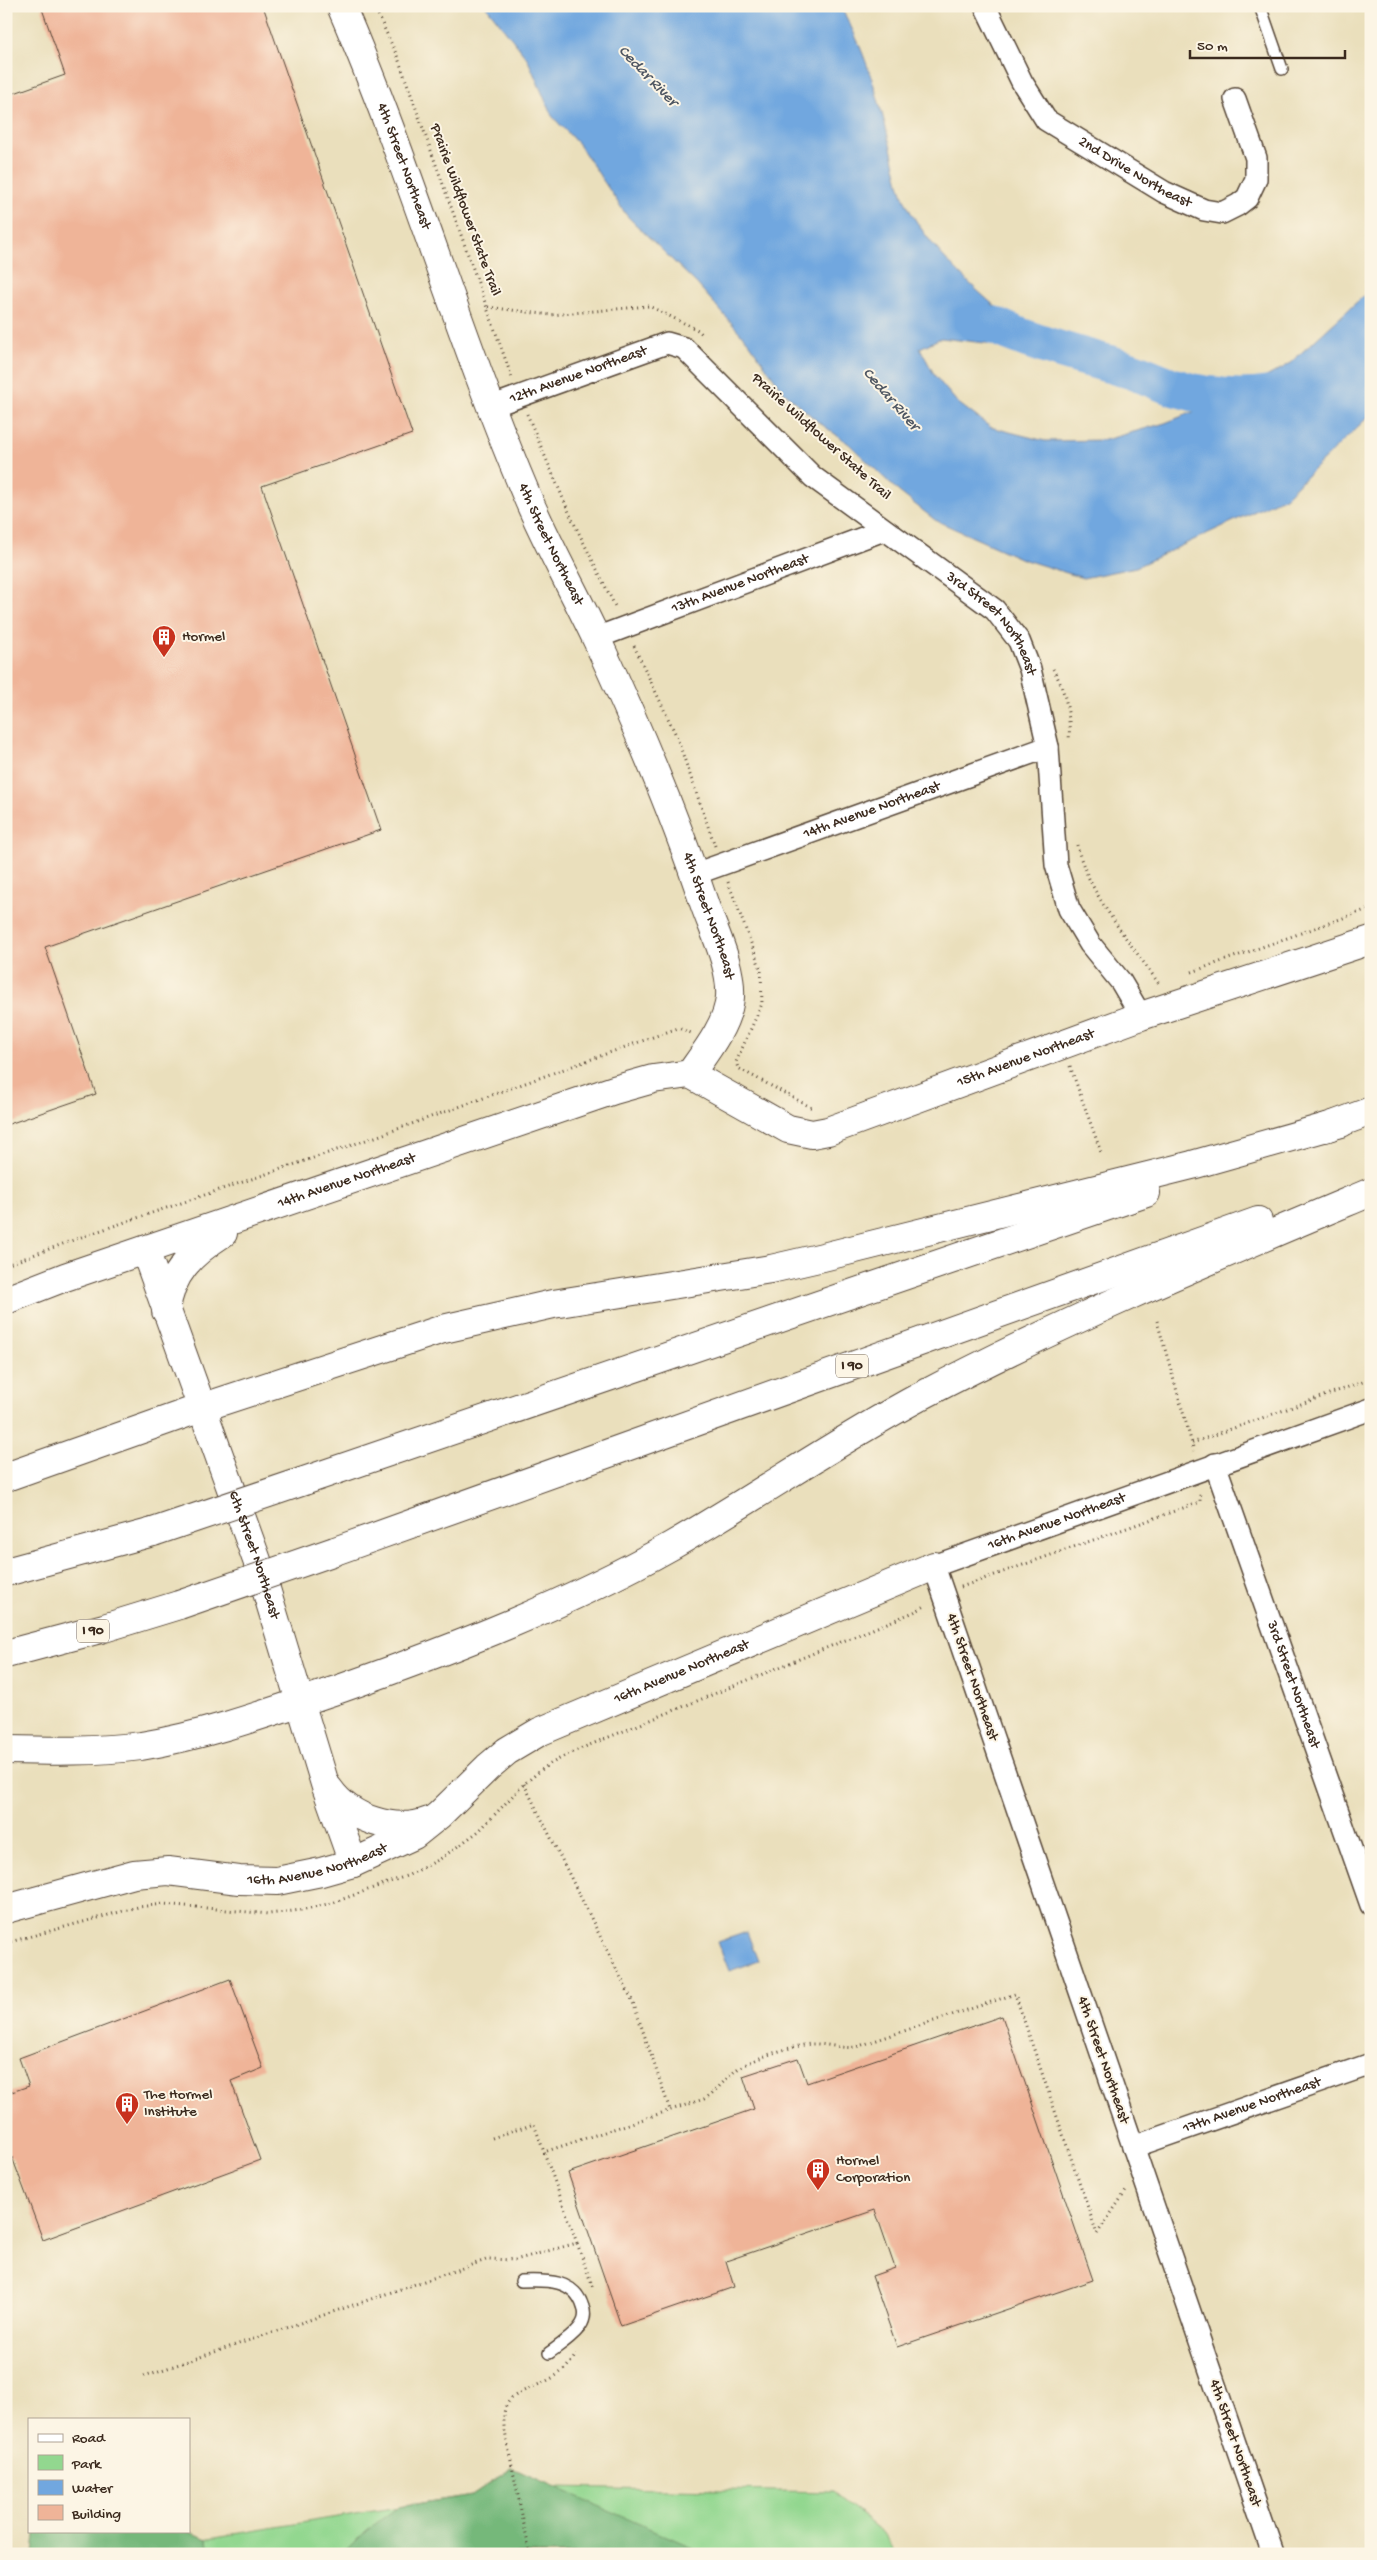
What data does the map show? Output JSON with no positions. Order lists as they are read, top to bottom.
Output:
{
  "streets": {
    "main road": [
      "4th Street Northeast",
      "14th Avenue Northeast",
      "15th Avenue Northeast",
      "I 90",
      "16th Avenue Northeast",
      "6th Street Northeast"
    ],
    "street": [
      "2nd Drive Northeast",
      "12th Avenue Northeast",
      "13th Avenue Northeast",
      "3rd Street Northeast",
      "17th Avenue Northeast"
    ],
    "path": ["Prairie Wildflower State Trail"]
  },
  "crossings": [
    ["4th Street Northeast", "12th Avenue Northeast"],
    ["4th Street Northeast", "13th Avenue Northeast"],
    ["4th Street Northeast", "14th Avenue Northeast"],
    ["4th Street Northeast", "15th Avenue Northeast"],
    ["4th Street Northeast", "16th Avenue Northeast"],
    ["4th Street Northeast", "17th Avenue Northeast"],
    ["12th Avenue Northeast", "3rd Street Northeast"],
    ["13th Avenue Northeast", "3rd Street Northeast"],
    ["3rd Street Northeast", "14th Avenue Northeast"],
    ["3rd Street Northeast", "15th Avenue Northeast"],
    ["3rd Street Northeast", "16th Avenue Northeast"],
    ["14th Avenue Northeast", "15th Avenue Northeast"],
    ["14th Avenue Northeast", "6th Street Northeast"],
    ["16th Avenue Northeast", "6th Street Northeast"]
  ],
  "water": ["Cedar River"],
  "places": {
    "building": ["Hormel", "The Hormel Institute", "Hormel Corporation"]
  },
  "legend": [
    "Road",
    "Park",
    "Water",
    "Building"
  ],
  "scale_bar": "50 m"
}
